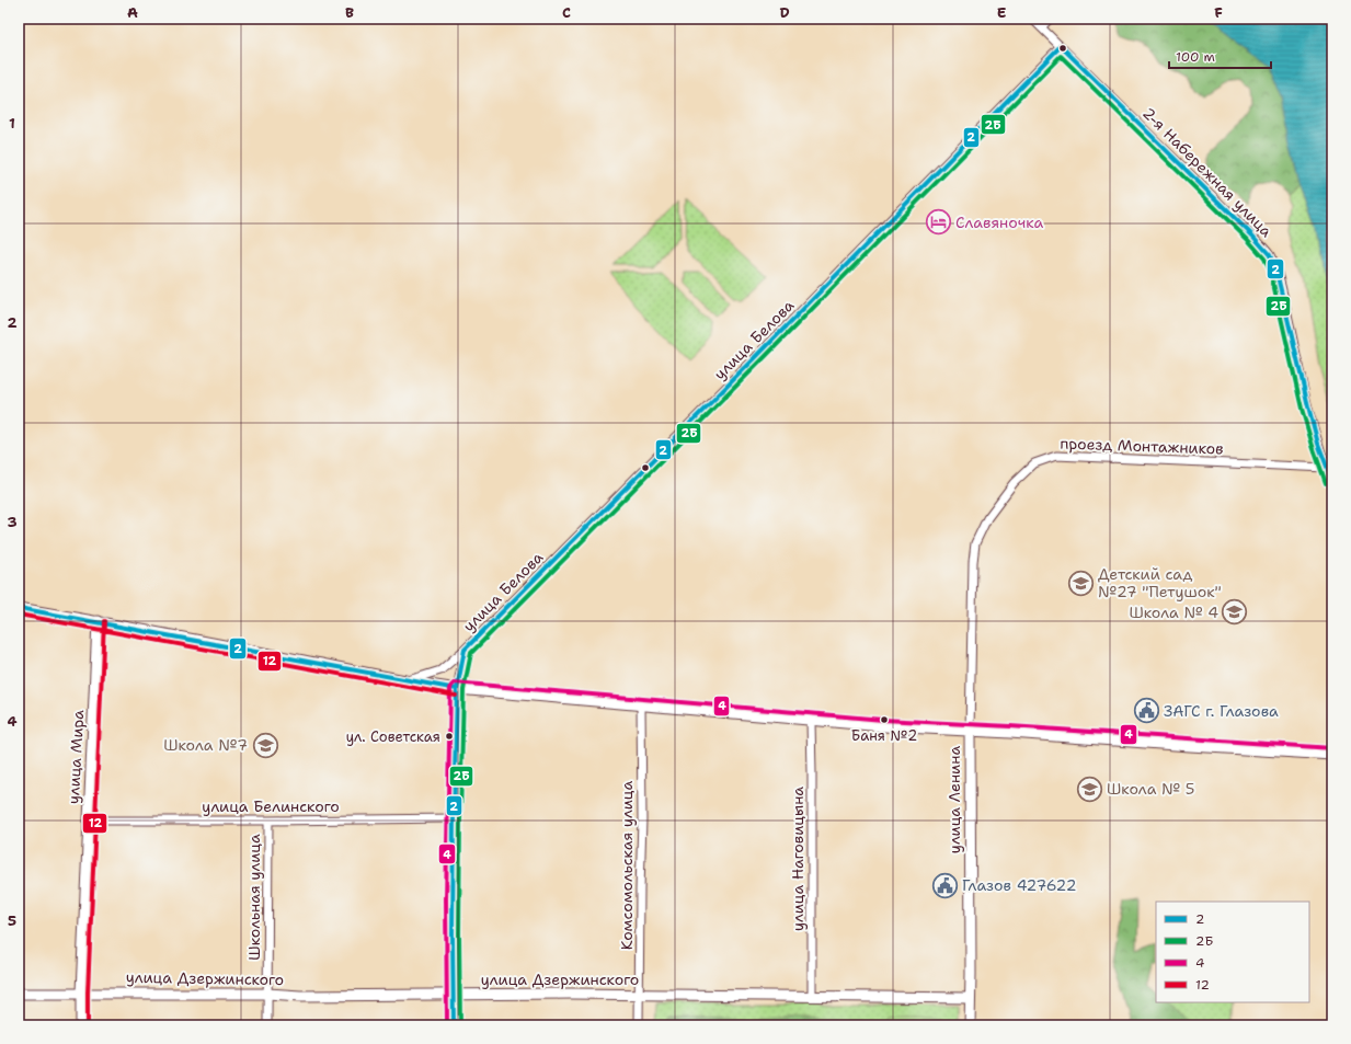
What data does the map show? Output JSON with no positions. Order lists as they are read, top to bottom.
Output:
{
  "streets": {
    "street": [
      "2-я Набережная улица",
      "улица Белова",
      "проезд Монтажников",
      "улица Мира",
      "улица Ленина",
      "улица Белинского",
      "улица Наговицына",
      "Комсомольская улица",
      "Школьная улица",
      "улица Дзержинского"
    ]
  },
  "crossings": [
    ["2-я Набережная улица", "улица Белова"],
    ["2-я Набережная улица", "проезд Монтажников"],
    ["проезд Монтажников", "улица Ленина"],
    ["улица Мира", "улица Белинского"],
    ["улица Мира", "улица Дзержинского"],
    ["улица Ленина", "улица Дзержинского"],
    ["улица Белинского", "Школьная улица"],
    ["улица Наговицына", "улица Дзержинского"],
    ["Комсомольская улица", "улица Дзержинского"],
    ["Школьная улица", "улица Дзержинского"]
  ],
  "places": {
    "hotel": ["Славяночка"],
    "school or university": [
      "Детский сад №27 \"Петушок\"",
      "Школа № 4",
      "Школа №7",
      "Школа № 5"
    ],
    "public building": ["ЗАГС г. Глазова", "Глазов 427622"],
    "other": ["Баня №2", "ул. Советская"]
  },
  "lines": [
    "transit line 2",
    "transit line 2Б",
    "transit line 12",
    "transit line 4"
  ],
  "legend": [
    "2",
    "2Б",
    "4",
    "12"
  ],
  "scale_bar": "100 m",
  "grid": {
    "columns": [
      "A",
      "B",
      "C",
      "D",
      "E",
      "F"
    ],
    "rows": [
      "1",
      "2",
      "3",
      "4",
      "5"
    ]
  }
}
